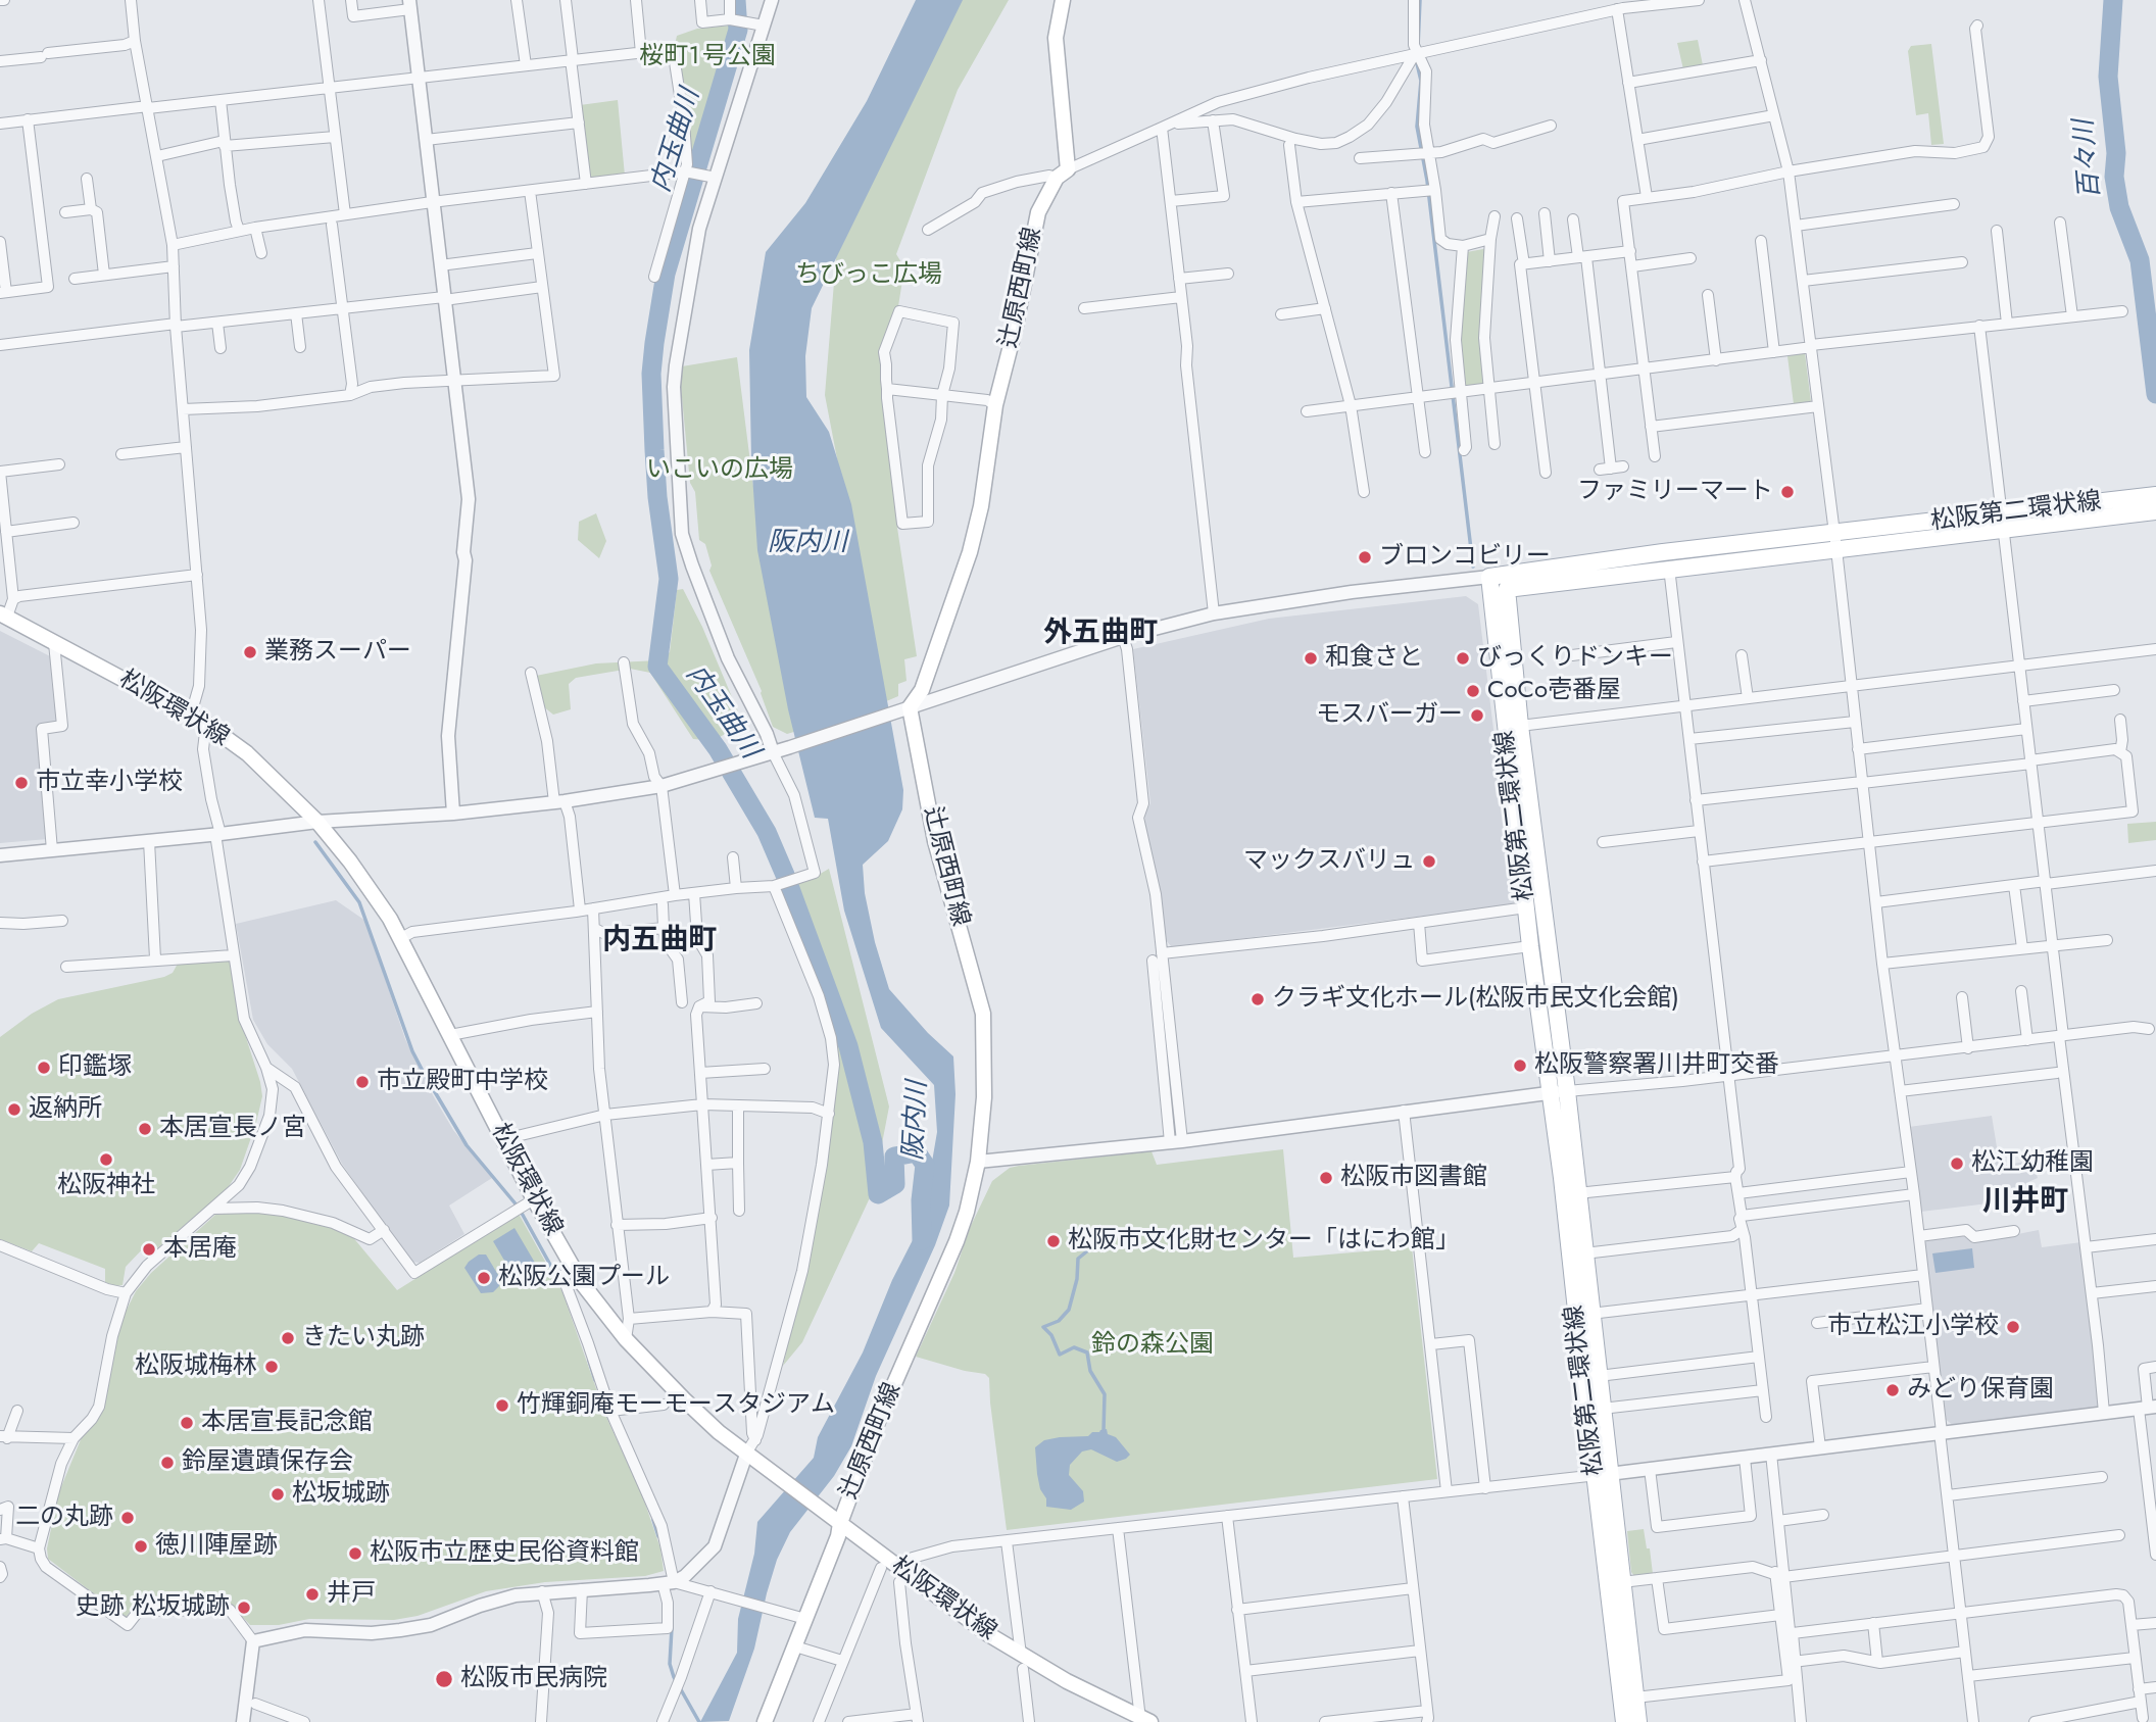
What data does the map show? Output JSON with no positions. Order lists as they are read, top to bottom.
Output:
{
  "streets": {
    "main road": ["辻原西町線", "松阪第二環状線", "松阪環状線"]
  },
  "crossings": [
    ["辻原西町線", "松阪環状線"]
  ],
  "districts": ["外五曲町", "内五曲町", "川井町"],
  "water": ["内玉曲川", "百々川", "阪内川"],
  "parks": [
    "桜町１号公園",
    "ちびっこ広場",
    "いこいの広場",
    "鈴の森公園"
  ],
  "places": [
    "ファミリーマート",
    "ブロンコビリー",
    "業務スーパー",
    "和食さと",
    "びっくりドンキー",
    "CoCo壱番屋",
    "モスバーガー",
    "市立幸小学校",
    "マックスバリュ",
    "クラギ文化ホール(松阪市民文化会館)",
    "松阪警察署川井町交番",
    "印鑑塚",
    "市立殿町中学校",
    "返納所",
    "本居宣長ノ宮",
    "松阪神社",
    "松江幼稚園",
    "松阪市図書館",
    "松阪市文化財センター「はにわ館」",
    "本居庵",
    "松阪公園プール",
    "市立松江小学校",
    "きたい丸跡",
    "松阪城梅林",
    "みどり保育園",
    "竹輝銅庵モーモースタジアム",
    "本居宣長記念館",
    "鈴屋遺蹟保存会",
    "松坂城跡",
    "二の丸跡",
    "徳川陣屋跡",
    "松阪市立歴史民俗資料館",
    "井戸",
    "史跡 松坂城跡",
    "松阪市民病院"
  ]
}
